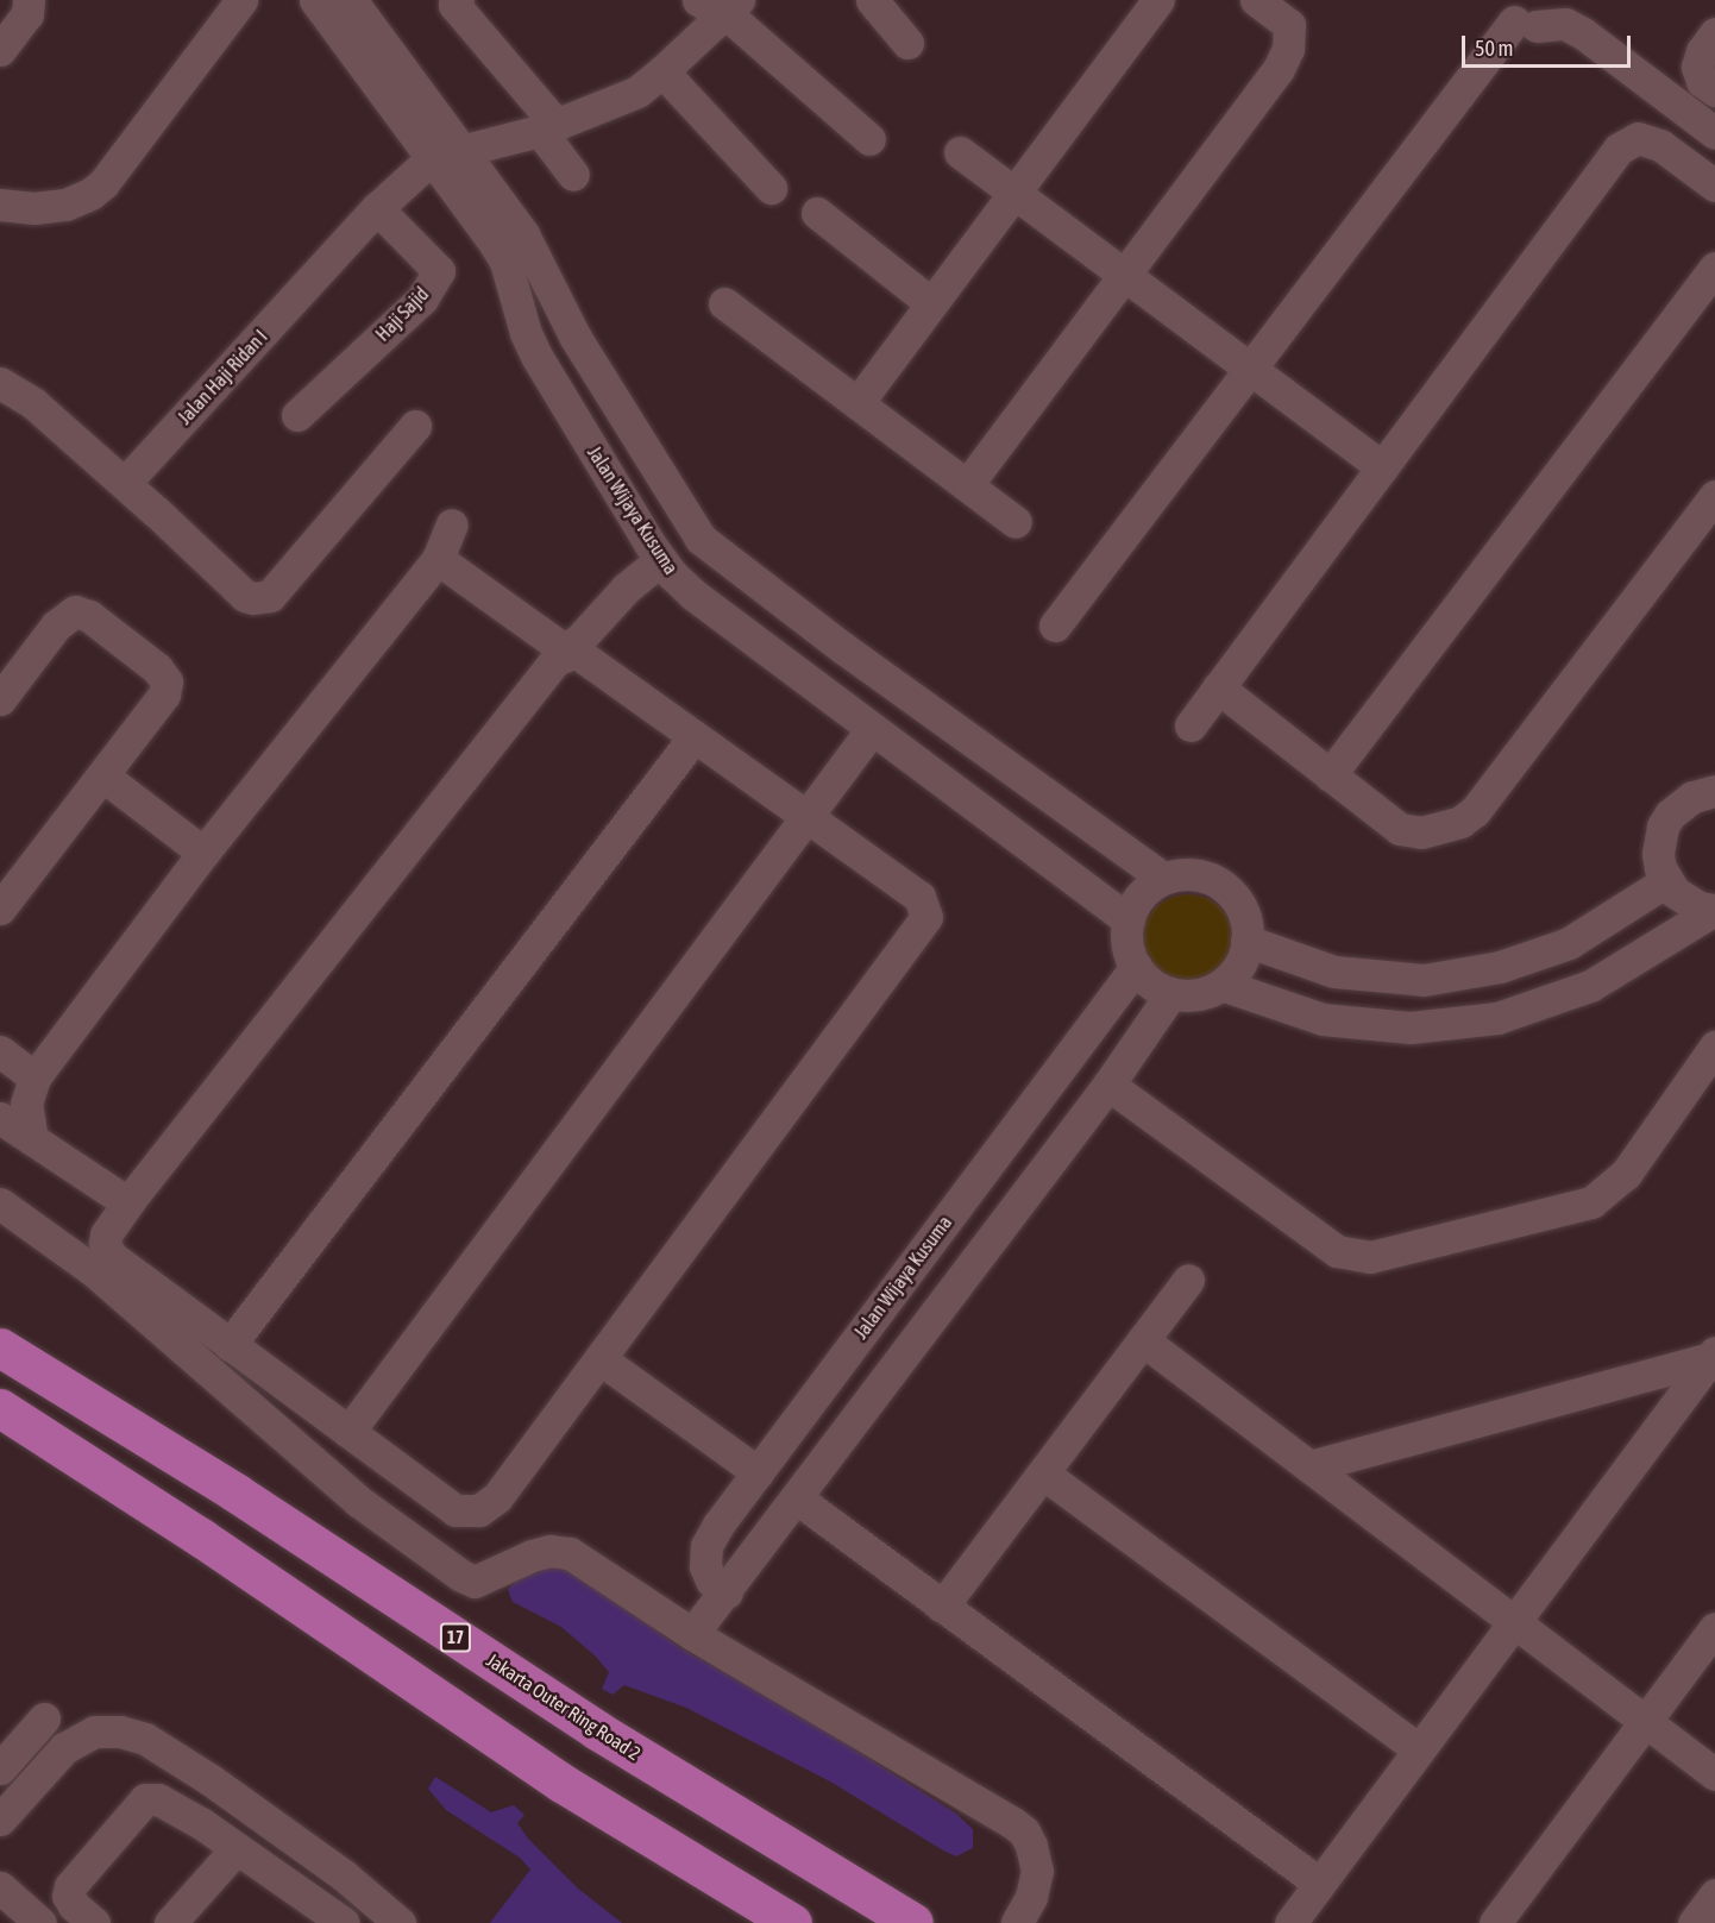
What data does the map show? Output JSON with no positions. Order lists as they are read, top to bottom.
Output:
{
  "streets": {
    "highway": ["17", "Jakarta Outer Ring Road 2"],
    "street": ["Haji Sajid", "Jalan Haji Ridan I", "Jalan Wijaya Kusuma"]
  },
  "crossings": [
    ["Haji Sajid", "Jalan Haji Ridan I"],
    ["Jalan Haji Ridan I", "Jalan Wijaya Kusuma"]
  ],
  "scale_bar": "50 m"
}
